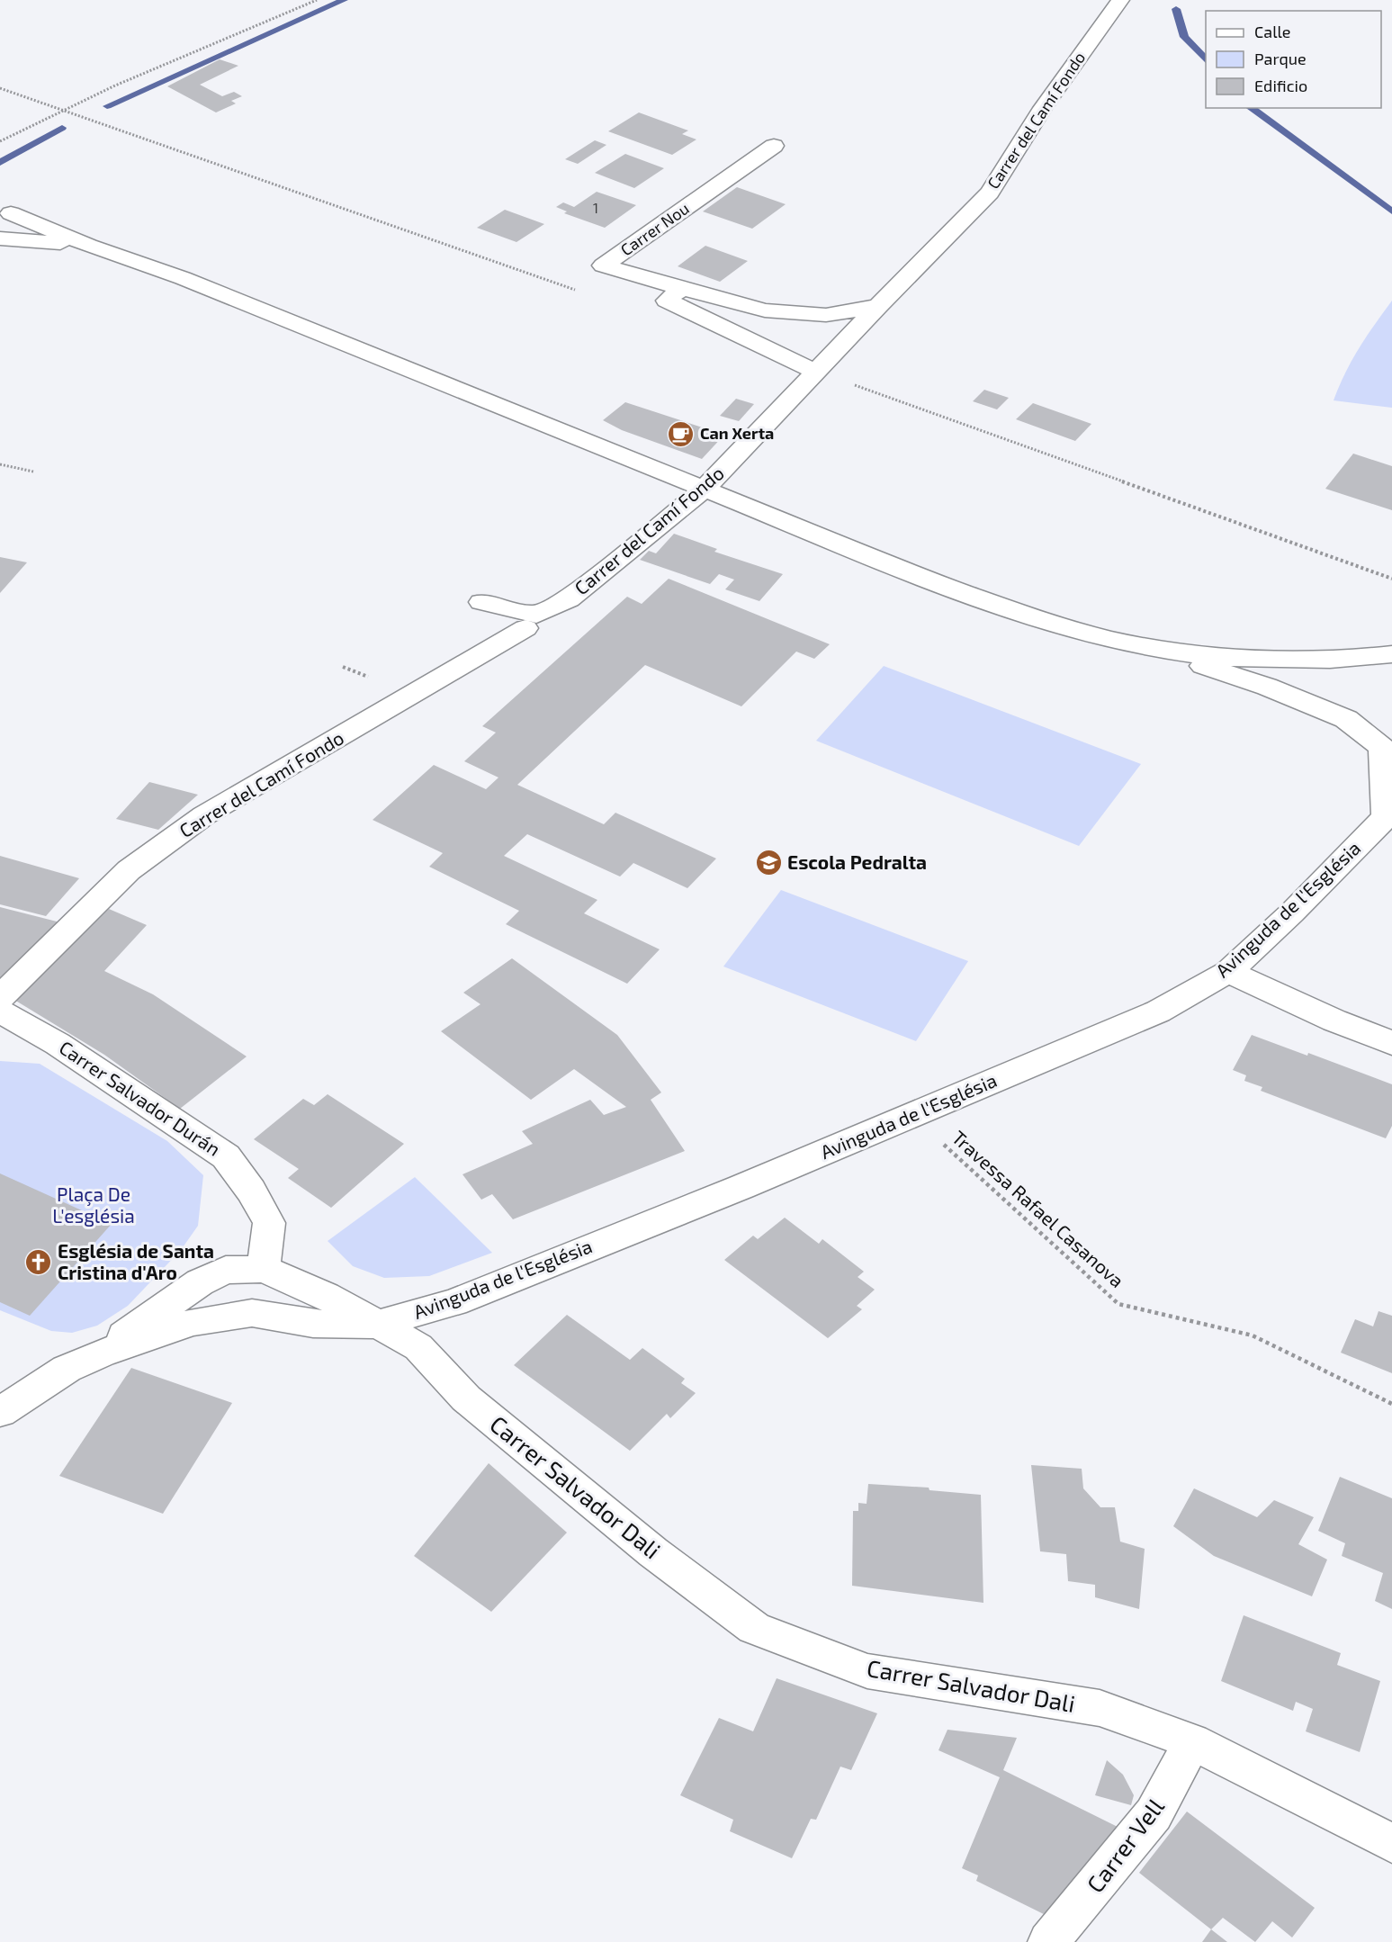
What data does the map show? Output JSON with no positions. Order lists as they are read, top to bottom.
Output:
{
  "streets": {
    "street": [
      "Carrer del Camí Fondo",
      "Carrer Nou",
      "Avinguda de l'Església",
      "Carrer Salvador Durán",
      "Carrer Salvador Dali",
      "Carrer Vell"
    ],
    "path": ["Travessa Rafael Casanova"]
  },
  "crossings": [
    ["Avinguda de l'Església", "Carrer Salvador Durán"],
    ["Avinguda de l'Església", "Travessa Rafael Casanova"],
    ["Avinguda de l'Església", "Carrer Salvador Dali"],
    ["Carrer Salvador Dali", "Carrer Vell"]
  ],
  "parks": ["Plaça De L'església"],
  "places": {
    "cafe": ["Can Xerta"],
    "school or university": ["Escola Pedralta"],
    "church": ["Església de Santa Cristina d'Aro"]
  },
  "house_numbers": ["1"],
  "legend": ["Calle", "Parque", "Edificio"]
}
